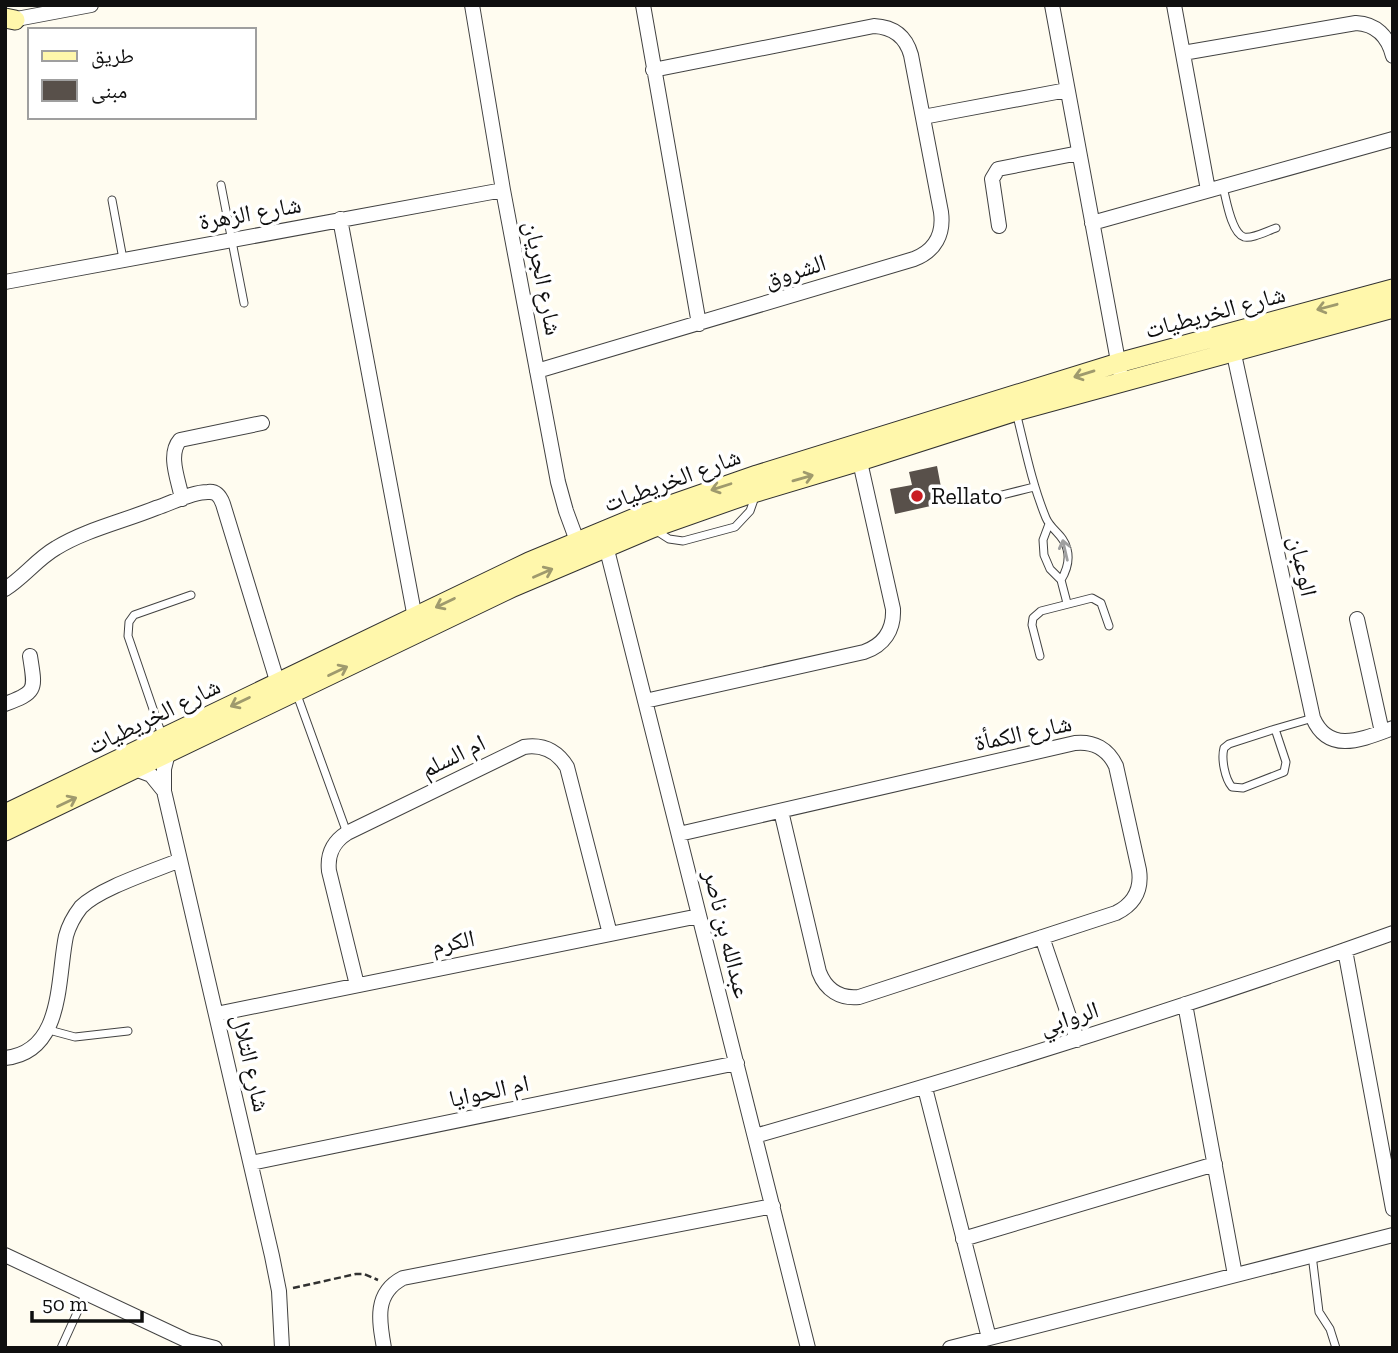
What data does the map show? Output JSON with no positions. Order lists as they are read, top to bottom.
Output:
{
  "streets": {
    "street": [
      "شارع الزهرة",
      "الشروق",
      "شارع الجريان",
      "شارع الخريطيات",
      "الوعبان",
      "شارع الكمأة",
      "ام السلم",
      "عبدالله بن ناصر",
      "الكرم",
      "الروابي",
      "شارع التلال",
      "ام الحوايا"
    ]
  },
  "crossings": [
    ["شارع الزهرة", "شارع الجريان"],
    ["الشروق", "شارع الجريان"],
    ["شارع الجريان", "شارع الخريطيات"],
    ["شارع الخريطيات", "الوعبان"],
    ["شارع الخريطيات", "عبدالله بن ناصر"],
    ["شارع الخريطيات", "شارع التلال"],
    ["شارع الكمأة", "عبدالله بن ناصر"],
    ["ام السلم", "الكرم"],
    ["عبدالله بن ناصر", "الكرم"],
    ["عبدالله بن ناصر", "الروابي"],
    ["عبدالله بن ناصر", "ام الحوايا"],
    ["الكرم", "شارع التلال"],
    ["شارع التلال", "ام الحوايا"]
  ],
  "places": ["Rellato"],
  "legend": ["طريق", "مبنى"],
  "scale_bar": "50 m"
}
